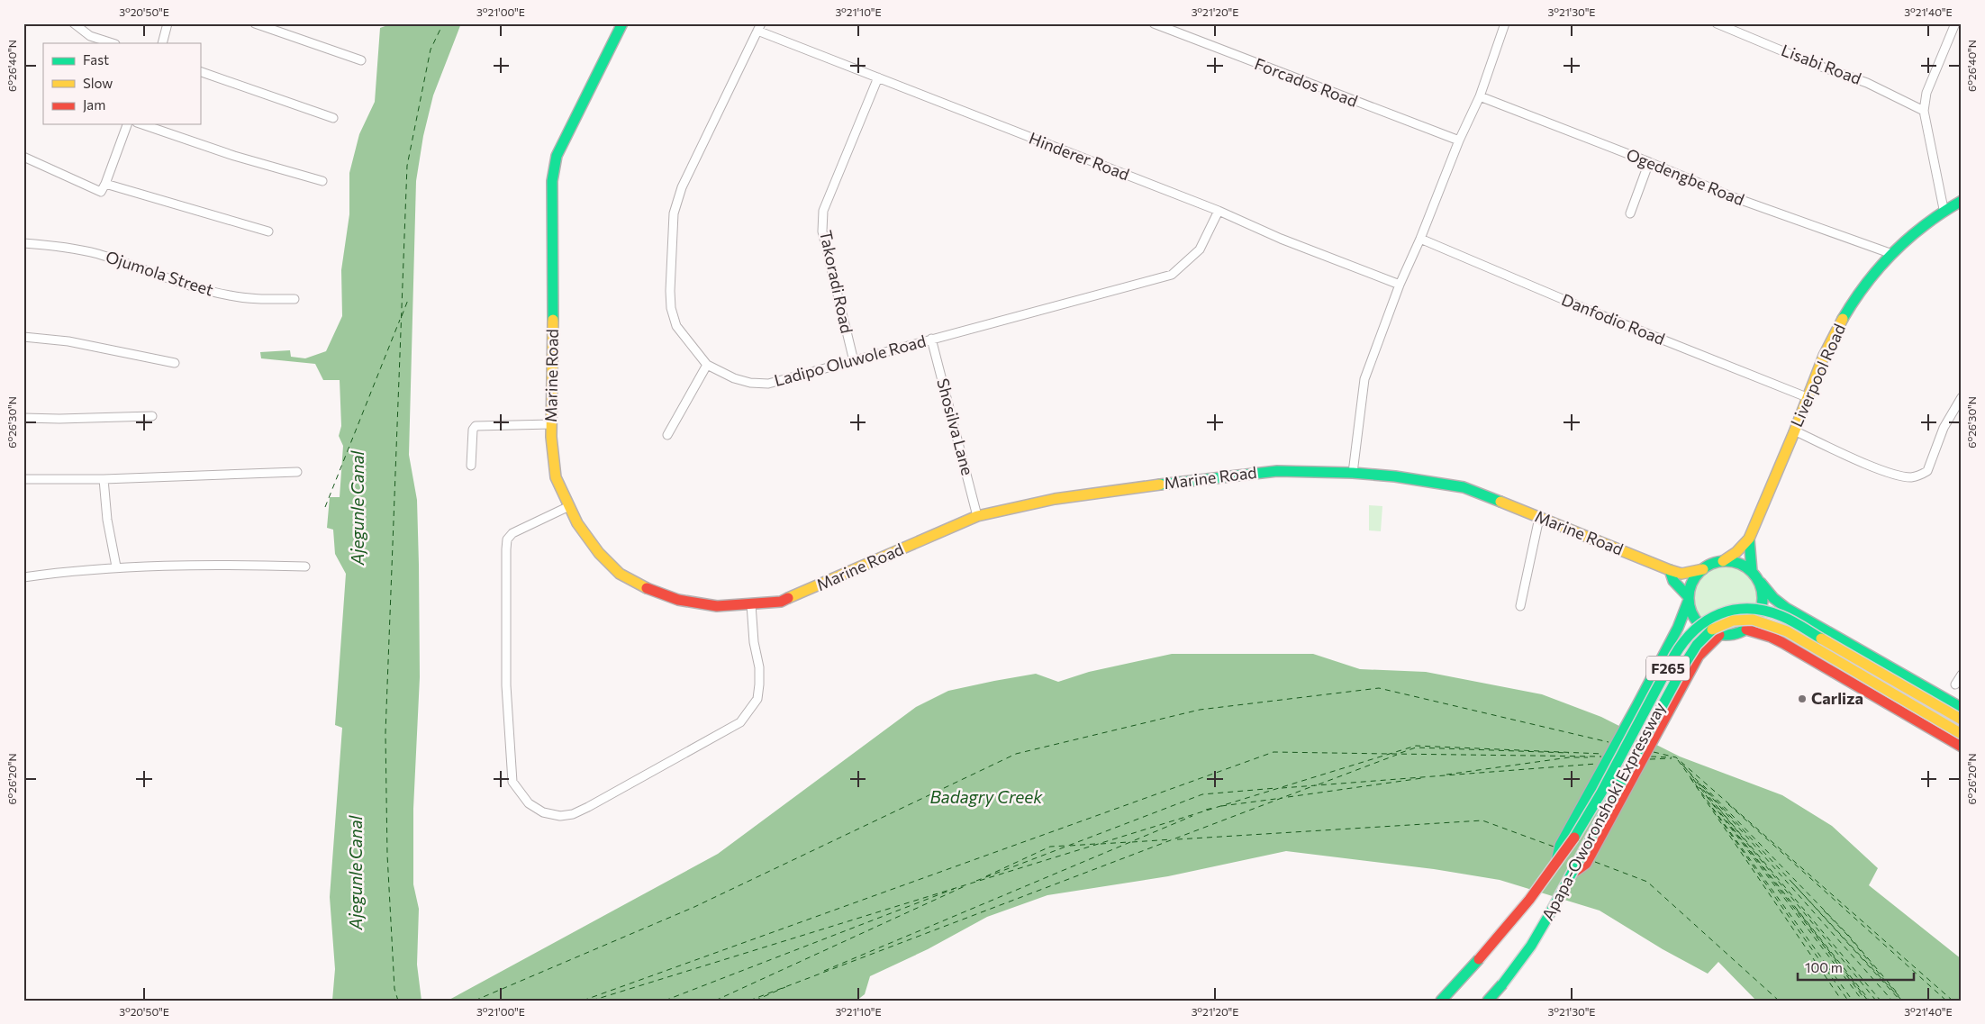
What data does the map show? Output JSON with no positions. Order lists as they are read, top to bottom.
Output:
{
  "streets": {
    "main road": [
      "Marine Road",
      "Liverpool Road",
      "F265",
      "Apapa-Oworonshoki Expressway"
    ],
    "street": [
      "Lisabi Road",
      "Forcados Road",
      "Hinderer Road",
      "Ogedengbe Road",
      "Ojumola Street",
      "Takoradi Road",
      "Danfodio Road",
      "Ladipo Oluwole Road",
      "Shosilva Lane"
    ]
  },
  "crossings": [
    ["Hinderer Road", "Takoradi Road"],
    ["Hinderer Road", "Ladipo Oluwole Road"],
    ["Ogedengbe Road", "Liverpool Road"],
    ["Takoradi Road", "Ladipo Oluwole Road"],
    ["Danfodio Road", "Liverpool Road"],
    ["Ladipo Oluwole Road", "Shosilva Lane"],
    ["Marine Road", "Liverpool Road"],
    ["Marine Road", "Shosilva Lane"]
  ],
  "water": ["Ajegunle Canal", "Badagry Creek"],
  "places": ["Carliza"],
  "legend": ["Fast", "Slow", "Jam"],
  "scale_bar": "100 m",
  "coordinates": [
    "3°20'50\"E",
    "3°21'00\"E",
    "3°21'10\"E",
    "3°21'20\"E",
    "3°21'30\"E",
    "3°21'40\"E",
    "6°26'40\"N",
    "6°26'30\"N",
    "6°26'20\"N"
  ]
}
